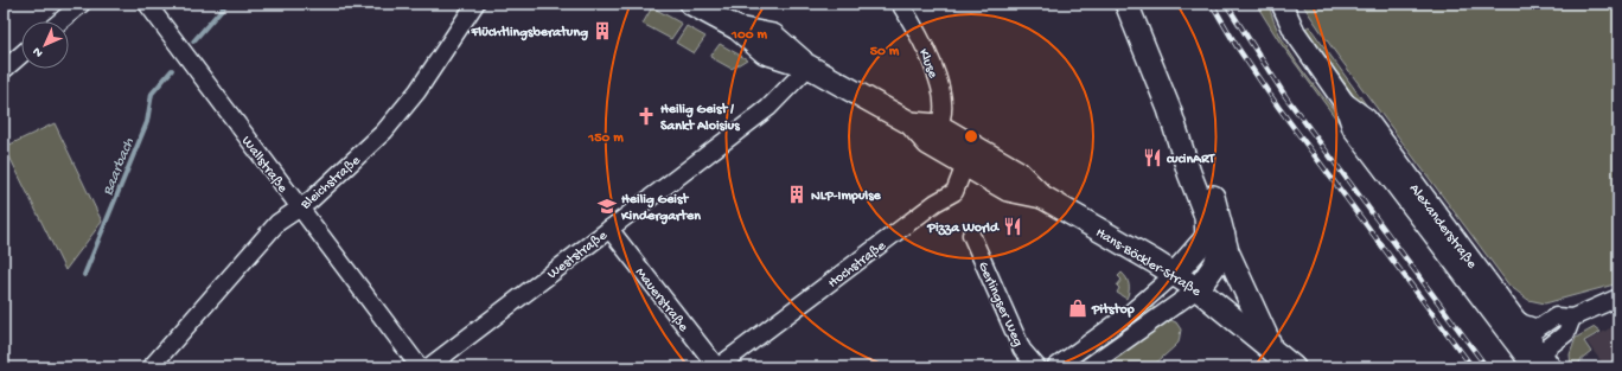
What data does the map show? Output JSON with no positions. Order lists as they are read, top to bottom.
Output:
{
  "streets": {
    "main road": ["Hans-Böckler-Straße"],
    "street": [
      "Kluse",
      "Wallstraße",
      "Bleichstraße",
      "Alexanderstraße",
      "Weststraße",
      "Hochstraße",
      "Mauerstraße",
      "Gerlingser Weg"
    ]
  },
  "crossings": [
    ["Kluse", "Hans-Böckler-Straße"],
    ["Wallstraße", "Bleichstraße"],
    ["Weststraße", "Hans-Böckler-Straße"],
    ["Weststraße", "Mauerstraße"],
    ["Hans-Böckler-Straße", "Hochstraße"],
    ["Hochstraße", "Mauerstraße"]
  ],
  "water": ["Baarbach"],
  "places": {
    "building": ["Flüchtlingsberatung", "NLP-Impulse"],
    "church": ["Heilig Geist / Sankt Aloisius"],
    "restaurant": ["cucinART", "Pizza World"],
    "school or university": ["Heilig Geist Kindergarten"],
    "shop": ["Pitstop"]
  },
  "north": "bottom left",
  "rings": ["100 m", "50 m", "150 m"]
}
